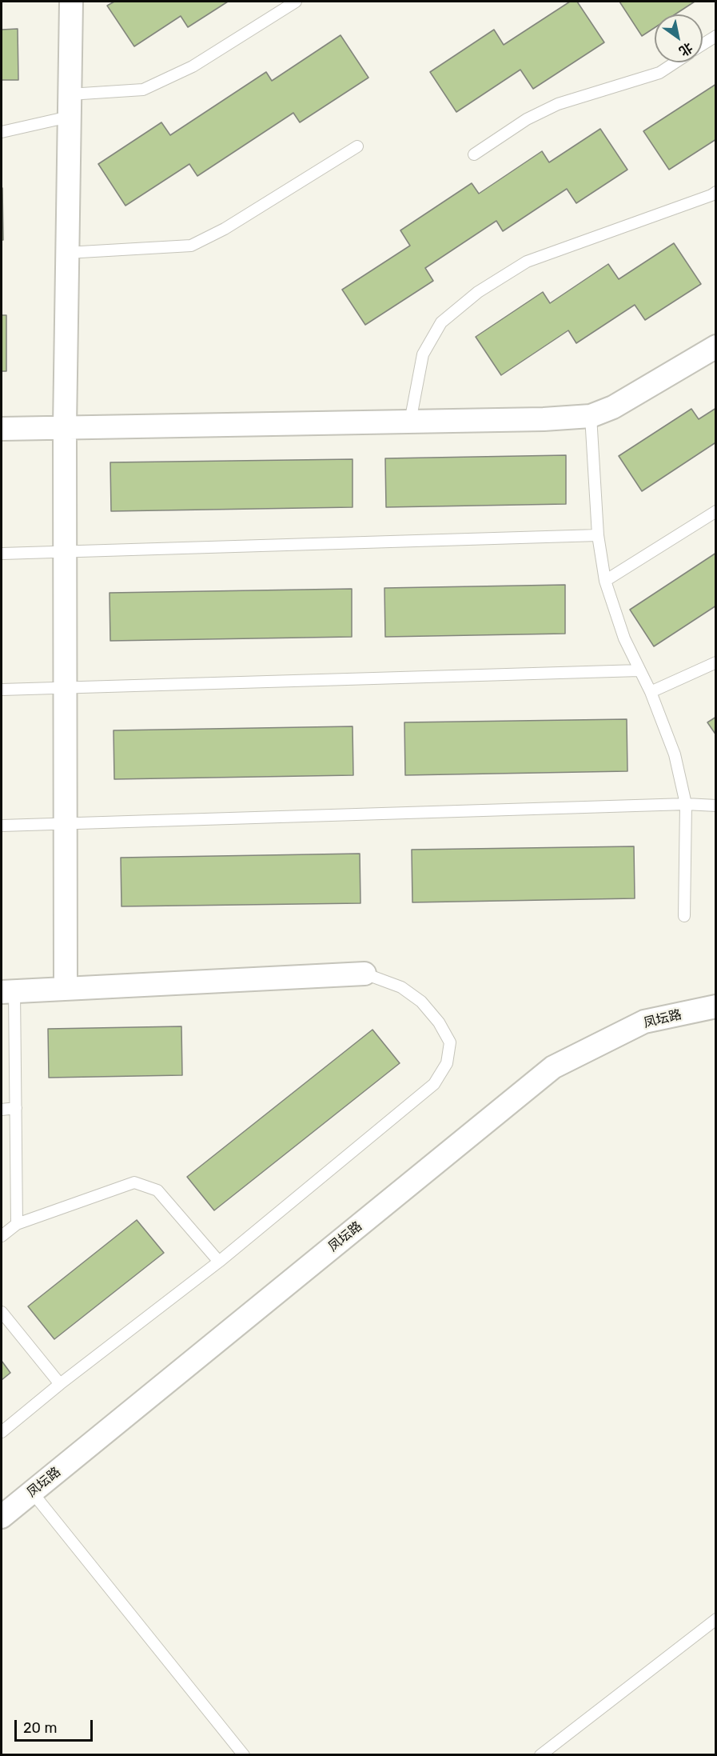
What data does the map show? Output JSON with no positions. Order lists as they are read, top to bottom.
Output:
{
  "streets": {
    "street": ["凤坛路"]
  },
  "scale_bar": "20 m",
  "north": "bottom right"
}
